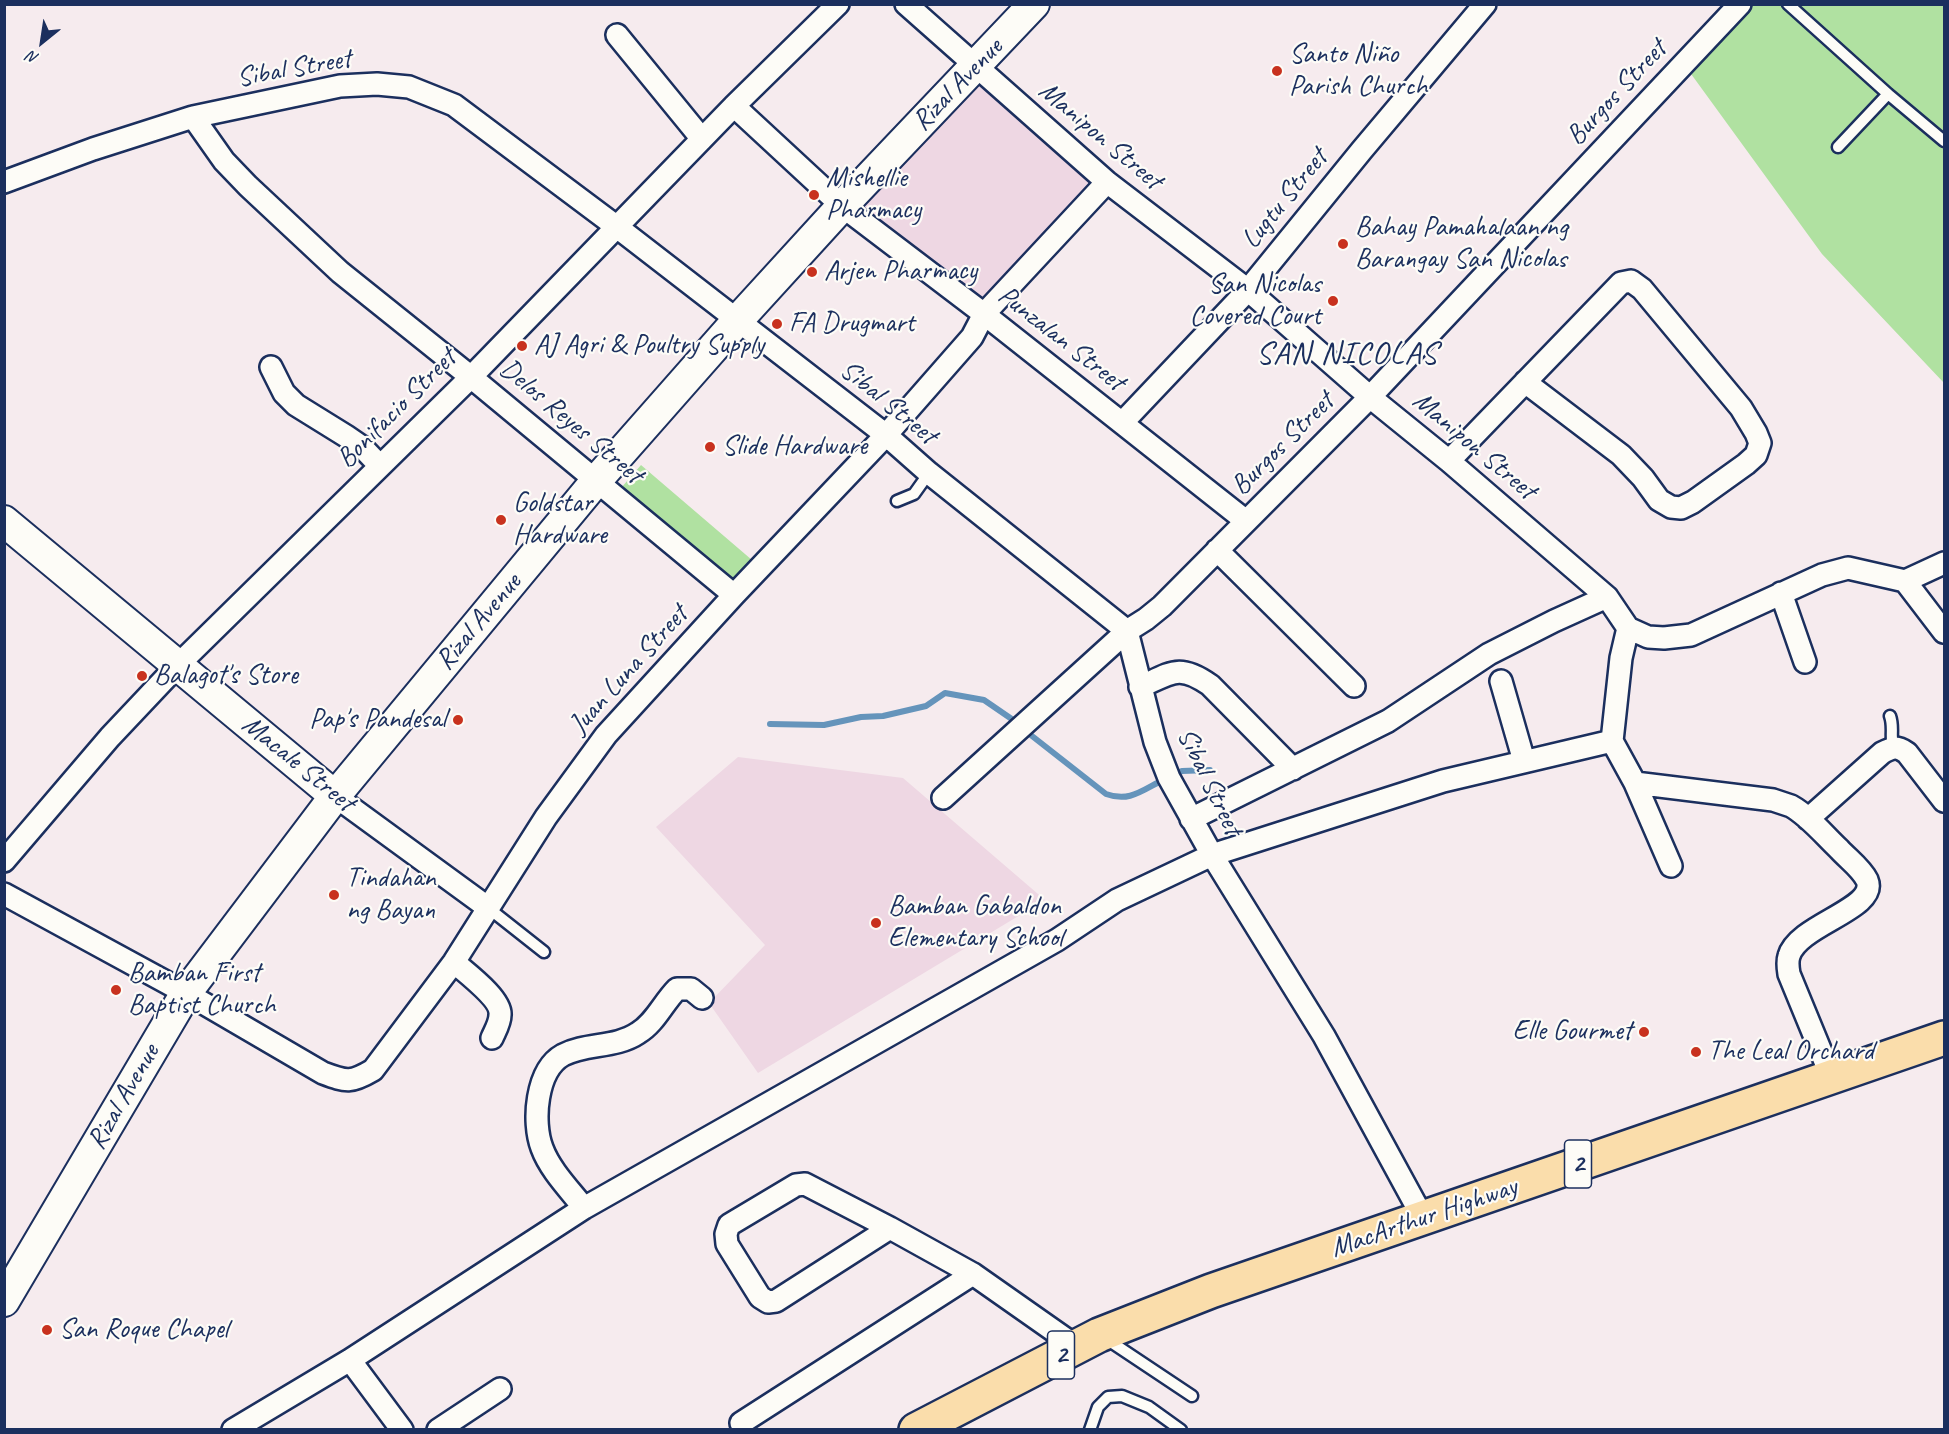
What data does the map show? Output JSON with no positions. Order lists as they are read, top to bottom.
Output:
{
  "streets": {
    "highway": ["2", "MacArthur Highway"],
    "street": [
      "Sibal Street",
      "Rizal Avenue",
      "Burgos Street",
      "Manipon Street",
      "Lugtu Street",
      "Punzalan Street",
      "Bonifacio Street",
      "Delos Reyes Street",
      "Juan Luna Street",
      "Macale Street"
    ]
  },
  "crossings": [
    ["Sibal Street", "Rizal Avenue"],
    ["Sibal Street", "Burgos Street"],
    ["Sibal Street", "Bonifacio Street"],
    ["Sibal Street", "Delos Reyes Street"],
    ["Sibal Street", "Juan Luna Street"],
    ["Sibal Street", "MacArthur Highway"],
    ["Rizal Avenue", "Manipon Street"],
    ["Rizal Avenue", "Punzalan Street"],
    ["Rizal Avenue", "Delos Reyes Street"],
    ["Rizal Avenue", "Juan Luna Street"],
    ["Rizal Avenue", "Macale Street"],
    ["Burgos Street", "Manipon Street"],
    ["Burgos Street", "Punzalan Street"],
    ["Manipon Street", "Lugtu Street"],
    ["Manipon Street", "Juan Luna Street"],
    ["Lugtu Street", "Punzalan Street"],
    ["Punzalan Street", "Bonifacio Street"],
    ["Punzalan Street", "Juan Luna Street"],
    ["Bonifacio Street", "Delos Reyes Street"],
    ["Bonifacio Street", "Macale Street"],
    ["Delos Reyes Street", "Juan Luna Street"],
    ["Juan Luna Street", "Macale Street"]
  ],
  "districts": ["SAN NICOLAS"],
  "places": [
    "Santo Niño Parish Church",
    "Mishellie Pharmacy",
    "Bahay Pamahalaan ng Barangay San Nicolas",
    "Arjen Pharmacy",
    "San Nicolas Covered Court",
    "FA Drugmart",
    "AJ Agri & Poultry Supply",
    "Slide Hardware",
    "Goldstar Hardware",
    "Balagot's Store",
    "Pap's Pandesal",
    "Tindahan ng Bayan",
    "Bamban Gabaldon Elementary School",
    "Bamban First Baptist Church",
    "Elle Gourmet",
    "The Leal Orchard",
    "San Roque Chapel"
  ],
  "north": "bottom left"
}
